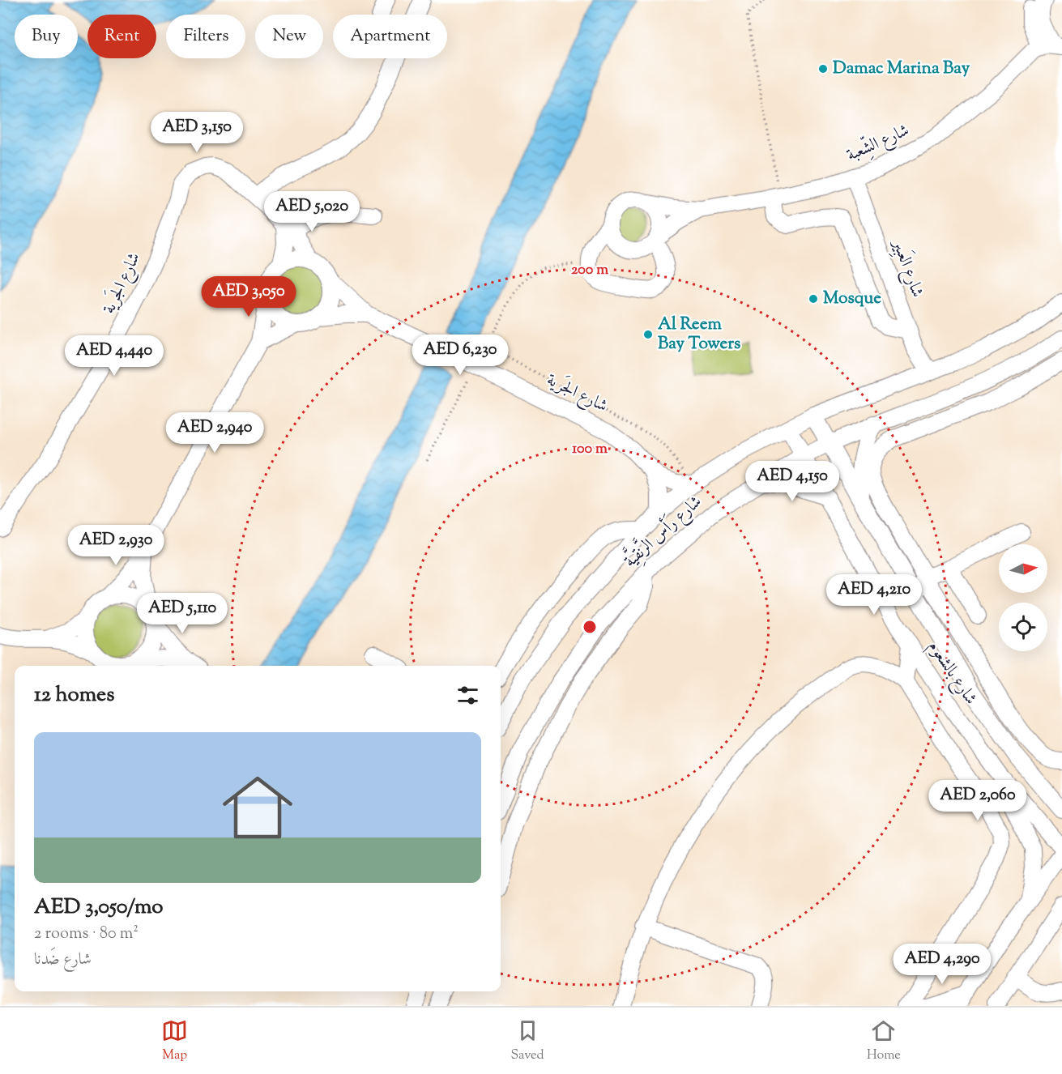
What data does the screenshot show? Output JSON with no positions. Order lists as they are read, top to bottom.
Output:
{
  "streets": {
    "street": [
      "شارع الشِّعبة",
      "شارع العَبِير",
      "شارع الجَرية",
      "شارع رَأس الرَّنقِيَّة",
      "شارع بالشعوم"
    ]
  },
  "crossings": [
    ["شارع الشِّعبة", "شارع العَبِير"],
    ["شارع العَبِير", "شارع رَأس الرَّنقِيَّة"],
    ["شارع الجَرية", "شارع رَأس الرَّنقِيَّة"],
    ["شارع رَأس الرَّنقِيَّة", "شارع بالشعوم"]
  ],
  "places": ["Damac Marina Bay", "Mosque", "Al Reem Bay Towers"],
  "north": "right",
  "page": {
    "chip": [
      "Buy",
      "Rent",
      "Filters",
      "New",
      "Apartment"
    ],
    "price": [
      "AED 3,150",
      "AED 5,020",
      "AED 3,050",
      "AED 6,230",
      "AED 4,440",
      "AED 2,940",
      "AED 4,150",
      "AED 2,930",
      "AED 4,210",
      "AED 5,110",
      "AED 2,060",
      "AED 4,290"
    ],
    "heading": "12 homes",
    "list": [
      {
        "name": "AED 3,050/mo",
        "note": "2 rooms · 80 m² · شارع ضَدنا"
      }
    ],
    "tabs": ["Map", "Saved", "Home"]
  },
  "rings": ["200 m", "100 m"]
}
